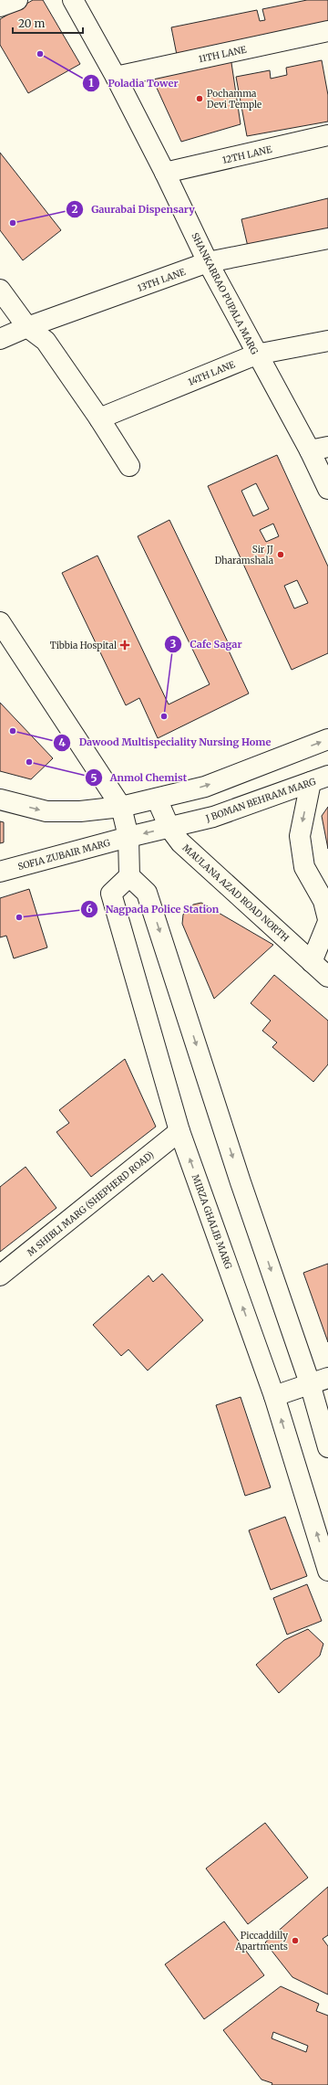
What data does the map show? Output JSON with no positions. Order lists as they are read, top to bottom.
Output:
{
  "streets": {
    "main road": [
      "11TH LANE",
      "12TH LANE",
      "13TH LANE",
      "SHANKARRAO PUPALA MARG",
      "14TH LANE",
      "J BOMAN BEHRAM MARG",
      "SOFIA ZUBAIR MARG",
      "MAULANA AZAD ROAD NORTH",
      "M SHIBLI MARG (SHEPHERD ROAD)",
      "MIRZA GHALIB MARG"
    ]
  },
  "crossings": [
    ["11TH LANE", "SHANKARRAO PUPALA MARG"],
    ["12TH LANE", "SHANKARRAO PUPALA MARG"],
    ["13TH LANE", "SHANKARRAO PUPALA MARG"],
    ["SHANKARRAO PUPALA MARG", "14TH LANE"],
    ["J BOMAN BEHRAM MARG", "SOFIA ZUBAIR MARG"],
    ["J BOMAN BEHRAM MARG", "MAULANA AZAD ROAD NORTH"],
    ["M SHIBLI MARG (SHEPHERD ROAD)", "MIRZA GHALIB MARG"]
  ],
  "places": {
    "other": [
      "Poladia Tower",
      "Pochamma Devi Temple",
      "Gaurabai Dispensary",
      "Sir JJ Dharamshala",
      "Cafe Sagar",
      "Dawood Multispeciality Nursing Home",
      "Anmol Chemist",
      "Nagpada Police Station",
      "Piccaddilly Apartments"
    ],
    "health": ["Tibbia Hospital"]
  },
  "scale_bar": "20 m"
}
